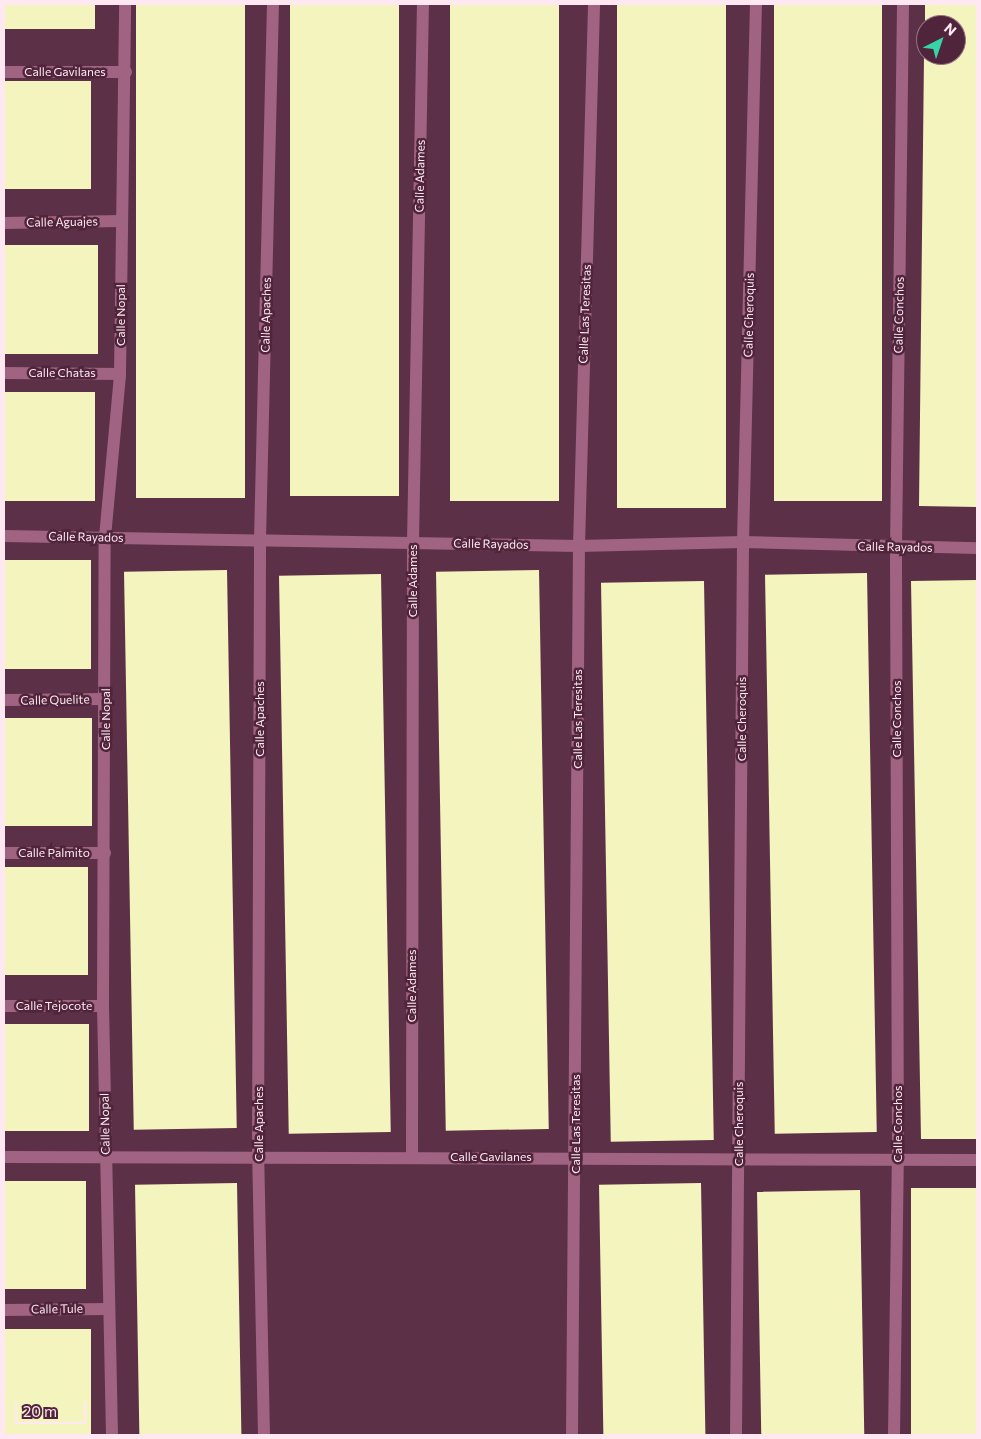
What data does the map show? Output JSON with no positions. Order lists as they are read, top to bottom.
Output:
{
  "streets": {
    "street": [
      "Calle Gavilanes",
      "Calle Adames",
      "Calle Aguajes",
      "Calle Las Teresitas",
      "Calle Nopal",
      "Calle Apaches",
      "Calle Cheroquis",
      "Calle Conchos",
      "Calle Chatas",
      "Calle Rayados",
      "Calle Quelite",
      "Calle Palmito",
      "Calle Tejocote",
      "Calle Tule"
    ]
  },
  "crossings": [
    ["Calle Gavilanes", "Calle Adames"],
    ["Calle Gavilanes", "Calle Las Teresitas"],
    ["Calle Gavilanes", "Calle Nopal"],
    ["Calle Gavilanes", "Calle Apaches"],
    ["Calle Gavilanes", "Calle Cheroquis"],
    ["Calle Gavilanes", "Calle Conchos"],
    ["Calle Adames", "Calle Rayados"],
    ["Calle Aguajes", "Calle Nopal"],
    ["Calle Las Teresitas", "Calle Rayados"],
    ["Calle Nopal", "Calle Chatas"],
    ["Calle Nopal", "Calle Rayados"],
    ["Calle Nopal", "Calle Quelite"],
    ["Calle Nopal", "Calle Palmito"],
    ["Calle Nopal", "Calle Tejocote"],
    ["Calle Nopal", "Calle Tule"],
    ["Calle Apaches", "Calle Rayados"],
    ["Calle Cheroquis", "Calle Rayados"],
    ["Calle Conchos", "Calle Rayados"]
  ],
  "scale_bar": "20 m",
  "north": "top right"
}
